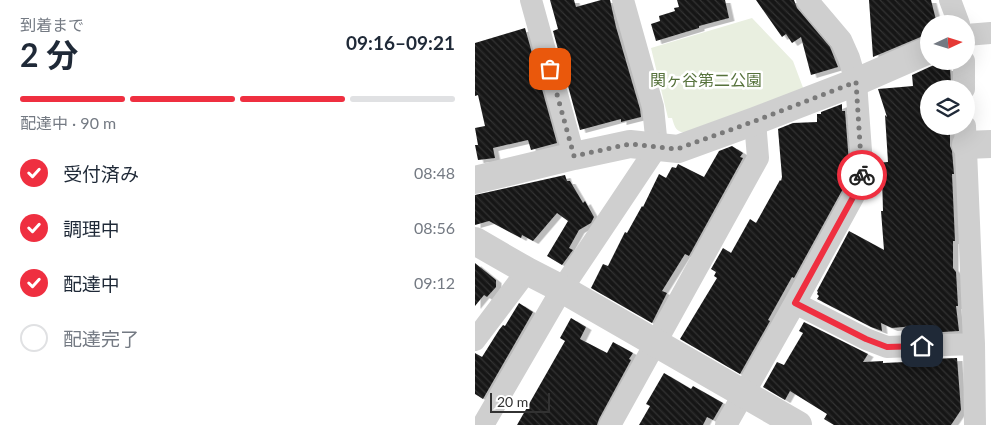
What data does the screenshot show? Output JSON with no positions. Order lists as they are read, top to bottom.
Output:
{
  "parks": ["関ヶ谷第二公園"],
  "scale_bar": "20 m",
  "north": "right",
  "page": {
    "heading": ["2 分", "到着まで", "09:16–09:21"],
    "bar": "配達中 · 90 m",
    "list": [
      ["受付済み", "08:48"],
      ["調理中", "08:56"],
      ["配達中", "09:12"],
      "配達完了"
    ],
    "scale": "20 m"
  }
}
